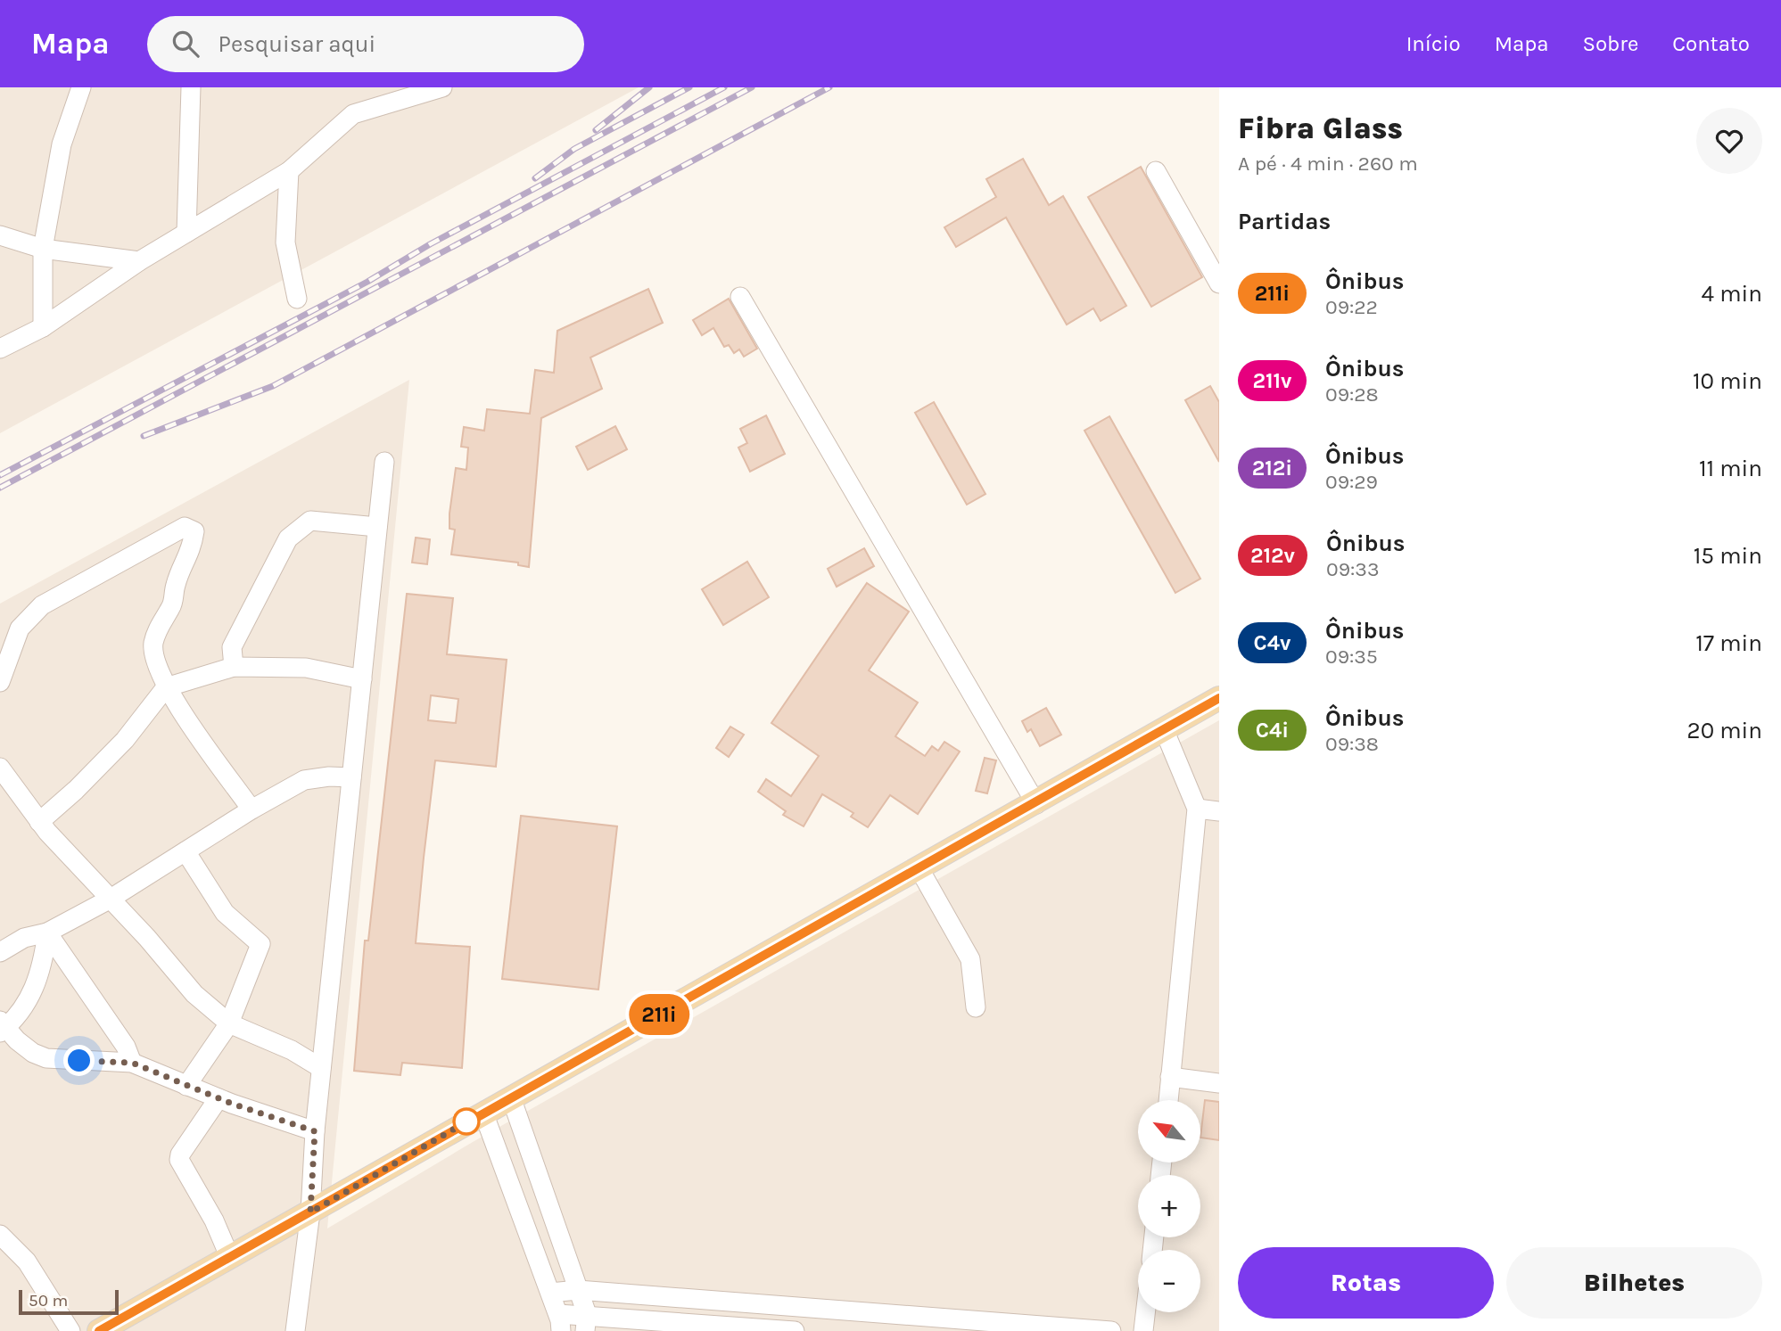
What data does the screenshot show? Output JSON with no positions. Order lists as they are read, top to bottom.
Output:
{
  "lines": ["bus line 211i"],
  "scale_bar": "50 m",
  "north": "top left",
  "page": {
    "header": "Mapa",
    "search": "Pesquisar aqui",
    "nav": [
      "Início",
      "Mapa",
      "Sobre",
      "Contato"
    ],
    "on_map": "211i",
    "heading": [
      ["Fibra Glass", "A pé · 4 min · 260 m"],
      "Partidas"
    ],
    "list": [
      {
        "mark": "211i",
        "name": "Ônibus",
        "note": "09:22",
        "value": "4 min"
      },
      {
        "mark": "211v",
        "name": "Ônibus",
        "note": "09:28",
        "value": "10 min"
      },
      {
        "mark": "212i",
        "name": "Ônibus",
        "note": "09:29",
        "value": "11 min"
      },
      {
        "mark": "212v",
        "name": "Ônibus",
        "note": "09:33",
        "value": "15 min"
      },
      {
        "mark": "C4v",
        "name": "Ônibus",
        "note": "09:35",
        "value": "17 min"
      },
      {
        "mark": "C4i",
        "name": "Ônibus",
        "note": "09:38",
        "value": "20 min"
      }
    ],
    "map_buttons": ["+", "−"],
    "buttons": ["Rotas", "Bilhetes"],
    "scale": "50 m"
  }
}
